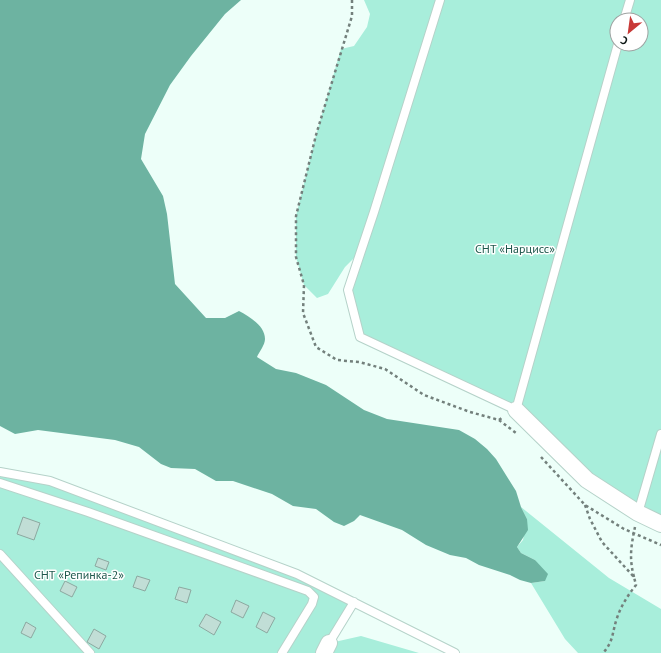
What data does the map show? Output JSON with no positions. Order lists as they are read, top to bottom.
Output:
{
  "parks": ["СНТ «Нарцисс»", "СНТ «Репинка-2»"],
  "north": "bottom left"
}
